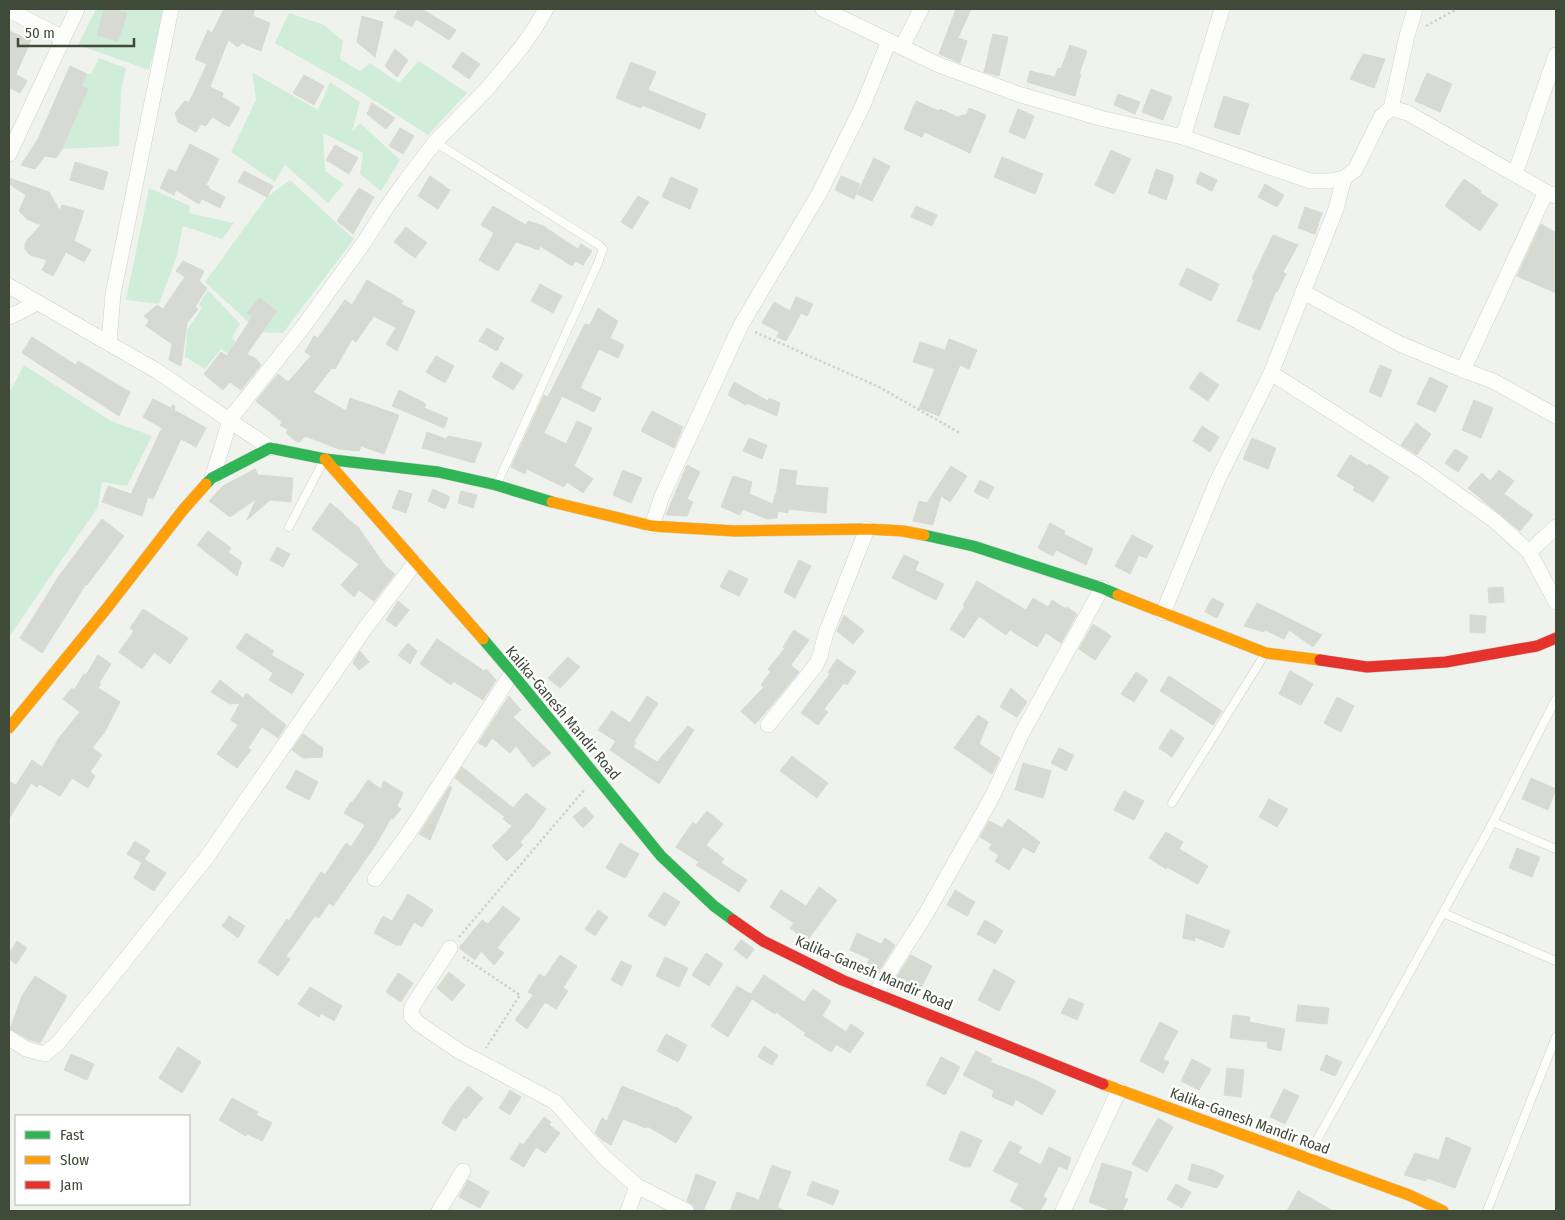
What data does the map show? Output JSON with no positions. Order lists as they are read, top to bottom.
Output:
{
  "streets": {
    "street": ["Kalika-Ganesh Mandir Road"]
  },
  "legend": ["Fast", "Slow", "Jam"],
  "scale_bar": "50 m"
}
